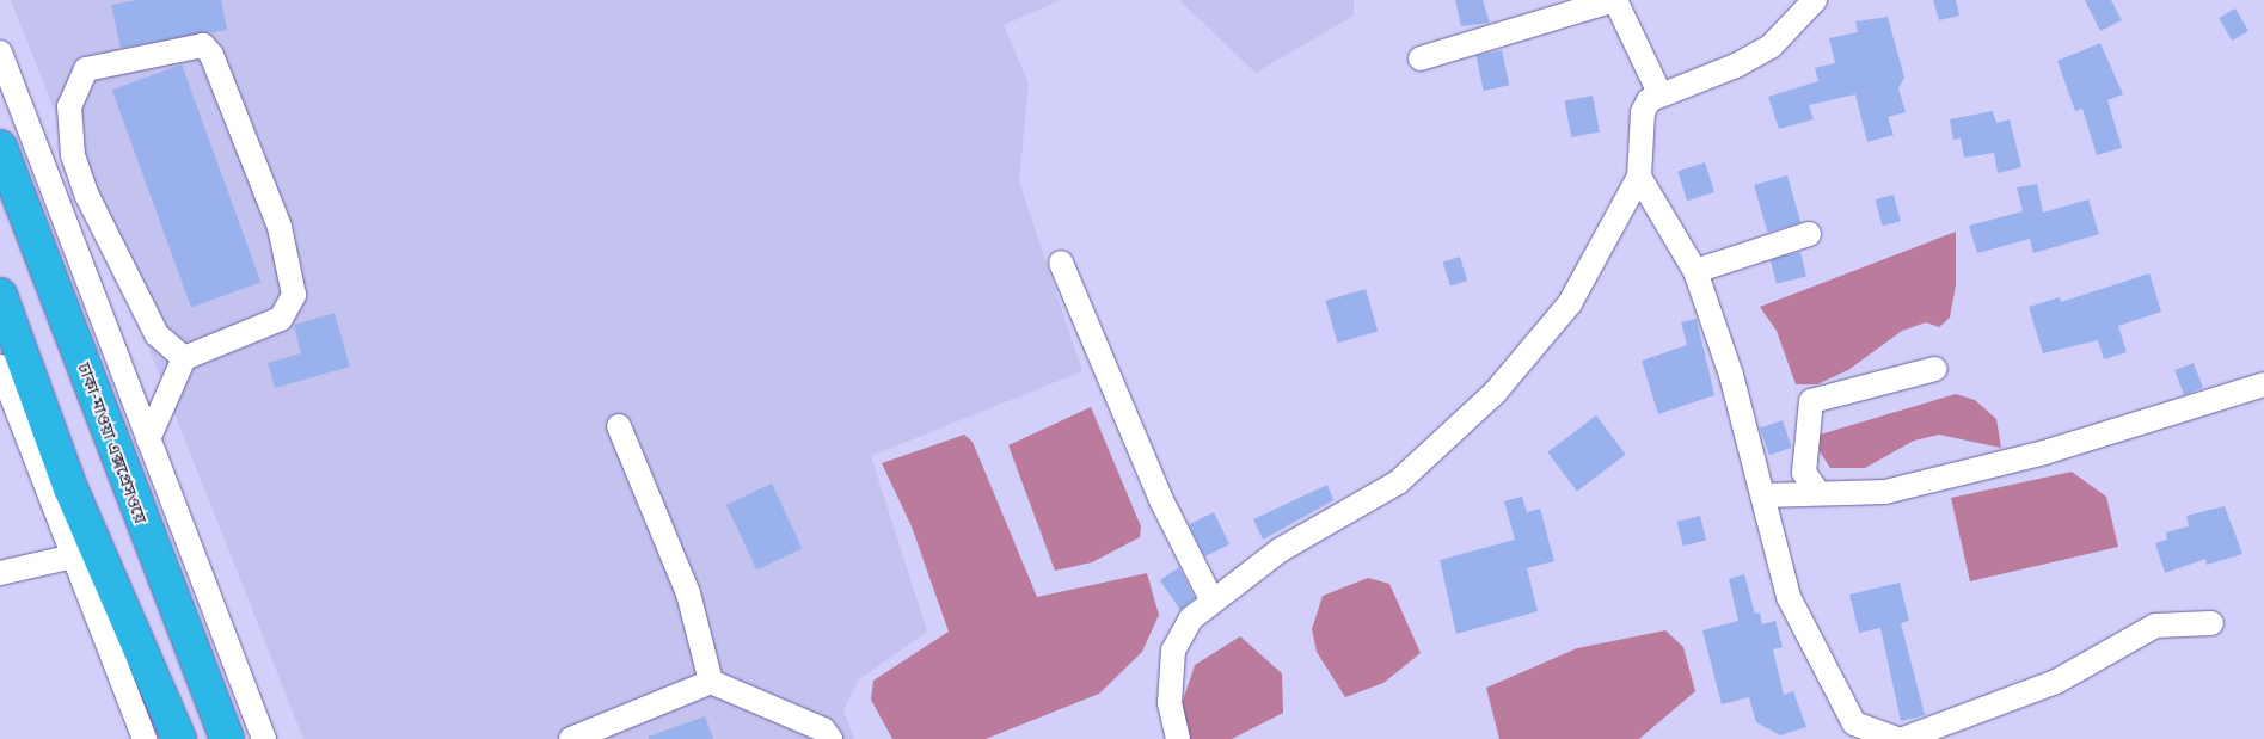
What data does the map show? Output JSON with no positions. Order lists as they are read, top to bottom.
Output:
{
  "streets": {
    "highway": ["ঢাকা-মাওয়া এক্সপ্রেসওয়ে"]
  }
}
